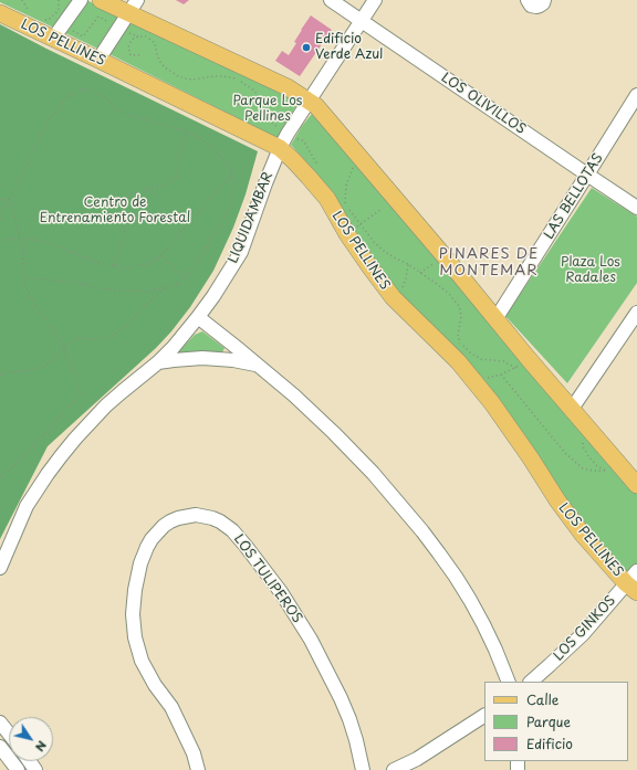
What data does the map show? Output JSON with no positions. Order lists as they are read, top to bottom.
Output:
{
  "streets": {
    "main road": ["LOS PELLINES"],
    "street": [
      "LOS OLIVILLOS",
      "LAS BELLOTAS",
      "LIQUIDAMBAR",
      "LOS TULIPEROS",
      "LOS GINKOS"
    ]
  },
  "crossings": [
    ["LOS PELLINES", "LIQUIDAMBAR"],
    ["LOS PELLINES", "LOS GINKOS"],
    ["LOS OLIVILLOS", "LAS BELLOTAS"],
    ["LOS OLIVILLOS", "LIQUIDAMBAR"]
  ],
  "districts": ["PINARES DE MONTEMAR"],
  "parks": ["Parque Los Pellines", "Centro de Entrenamiento Forestal", "Plaza Los Radales"],
  "places": ["Edificio Verde Azul"],
  "legend": ["Calle", "Parque", "Edificio"],
  "north": "bottom right"
}
